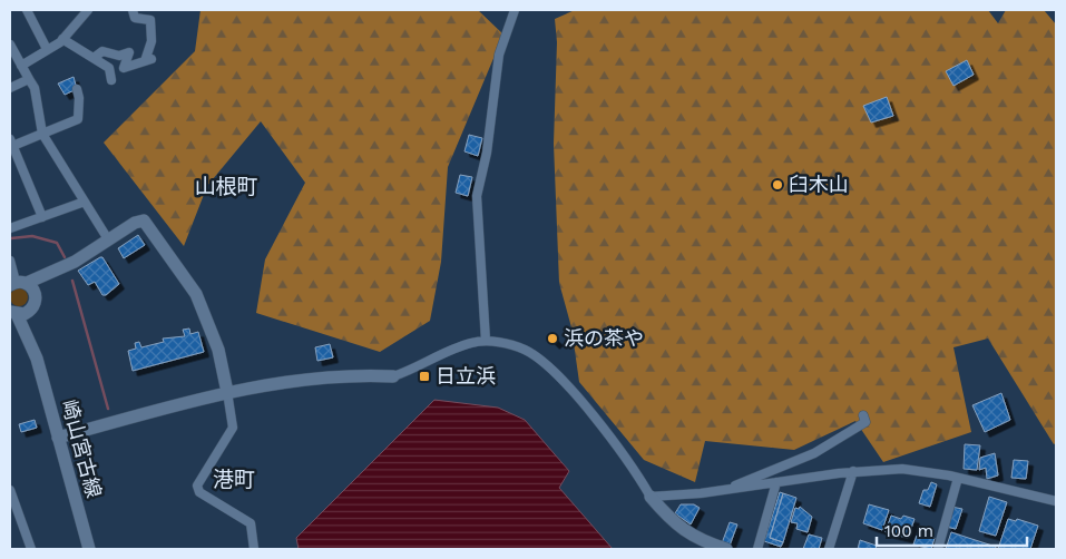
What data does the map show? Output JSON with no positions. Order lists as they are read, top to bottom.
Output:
{
  "streets": {
    "street": ["崎山宮古線"]
  },
  "districts": ["山根町", "港町"],
  "places": {
    "other": ["臼木山", "浜の茶や"],
    "transit": ["日立浜"]
  },
  "scale_bar": "100 m"
}
